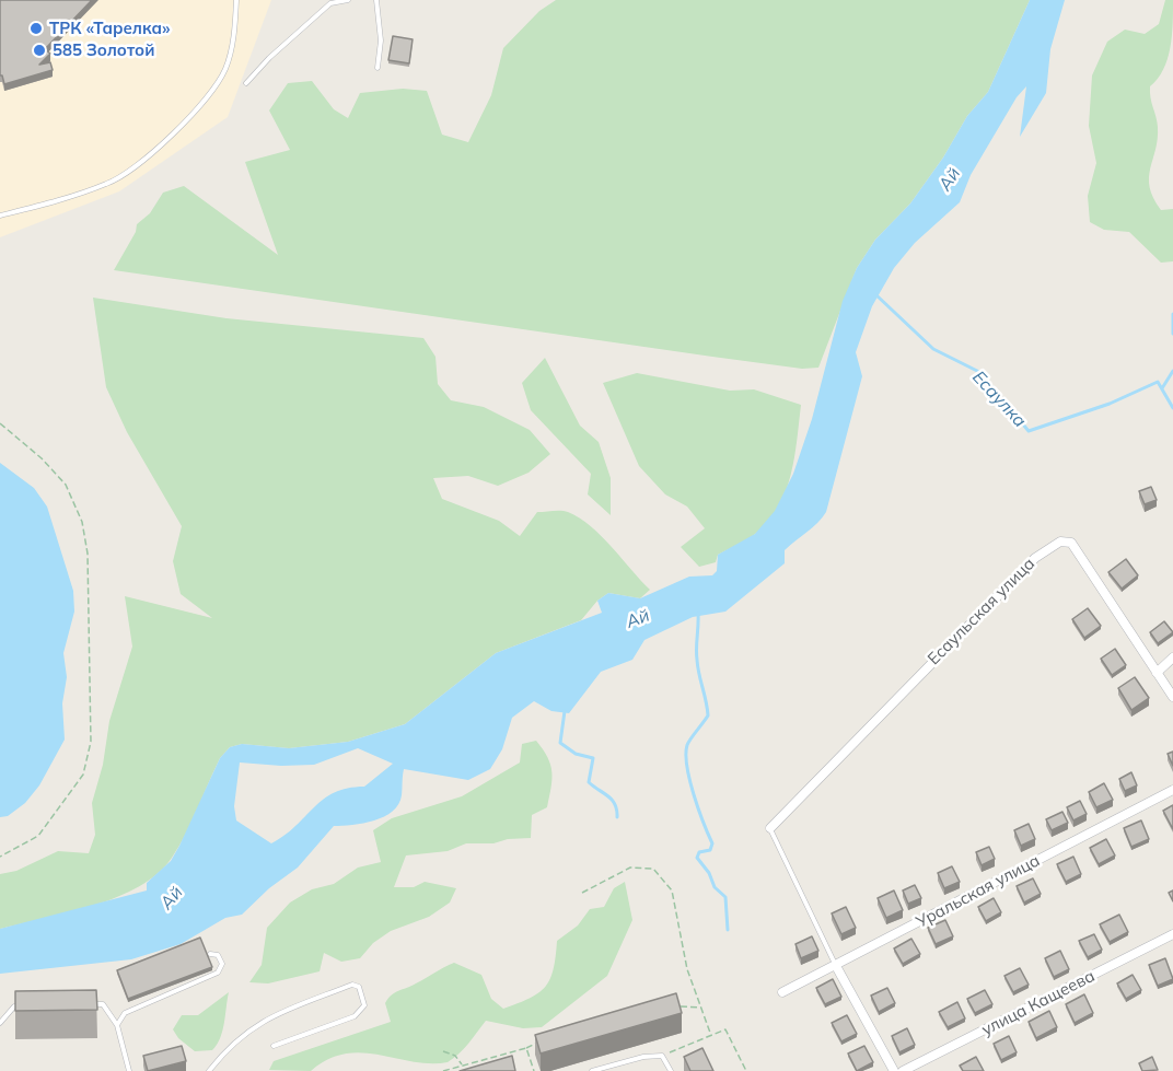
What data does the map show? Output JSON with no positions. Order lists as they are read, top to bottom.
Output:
{
  "streets": {
    "street": ["Есаульская улица", "Уральская улица", "улица Кащеева"]
  },
  "water": ["Ай", "Есаулка"],
  "places": ["ТРК «Тарелка»", "585 Золотой"]
}
